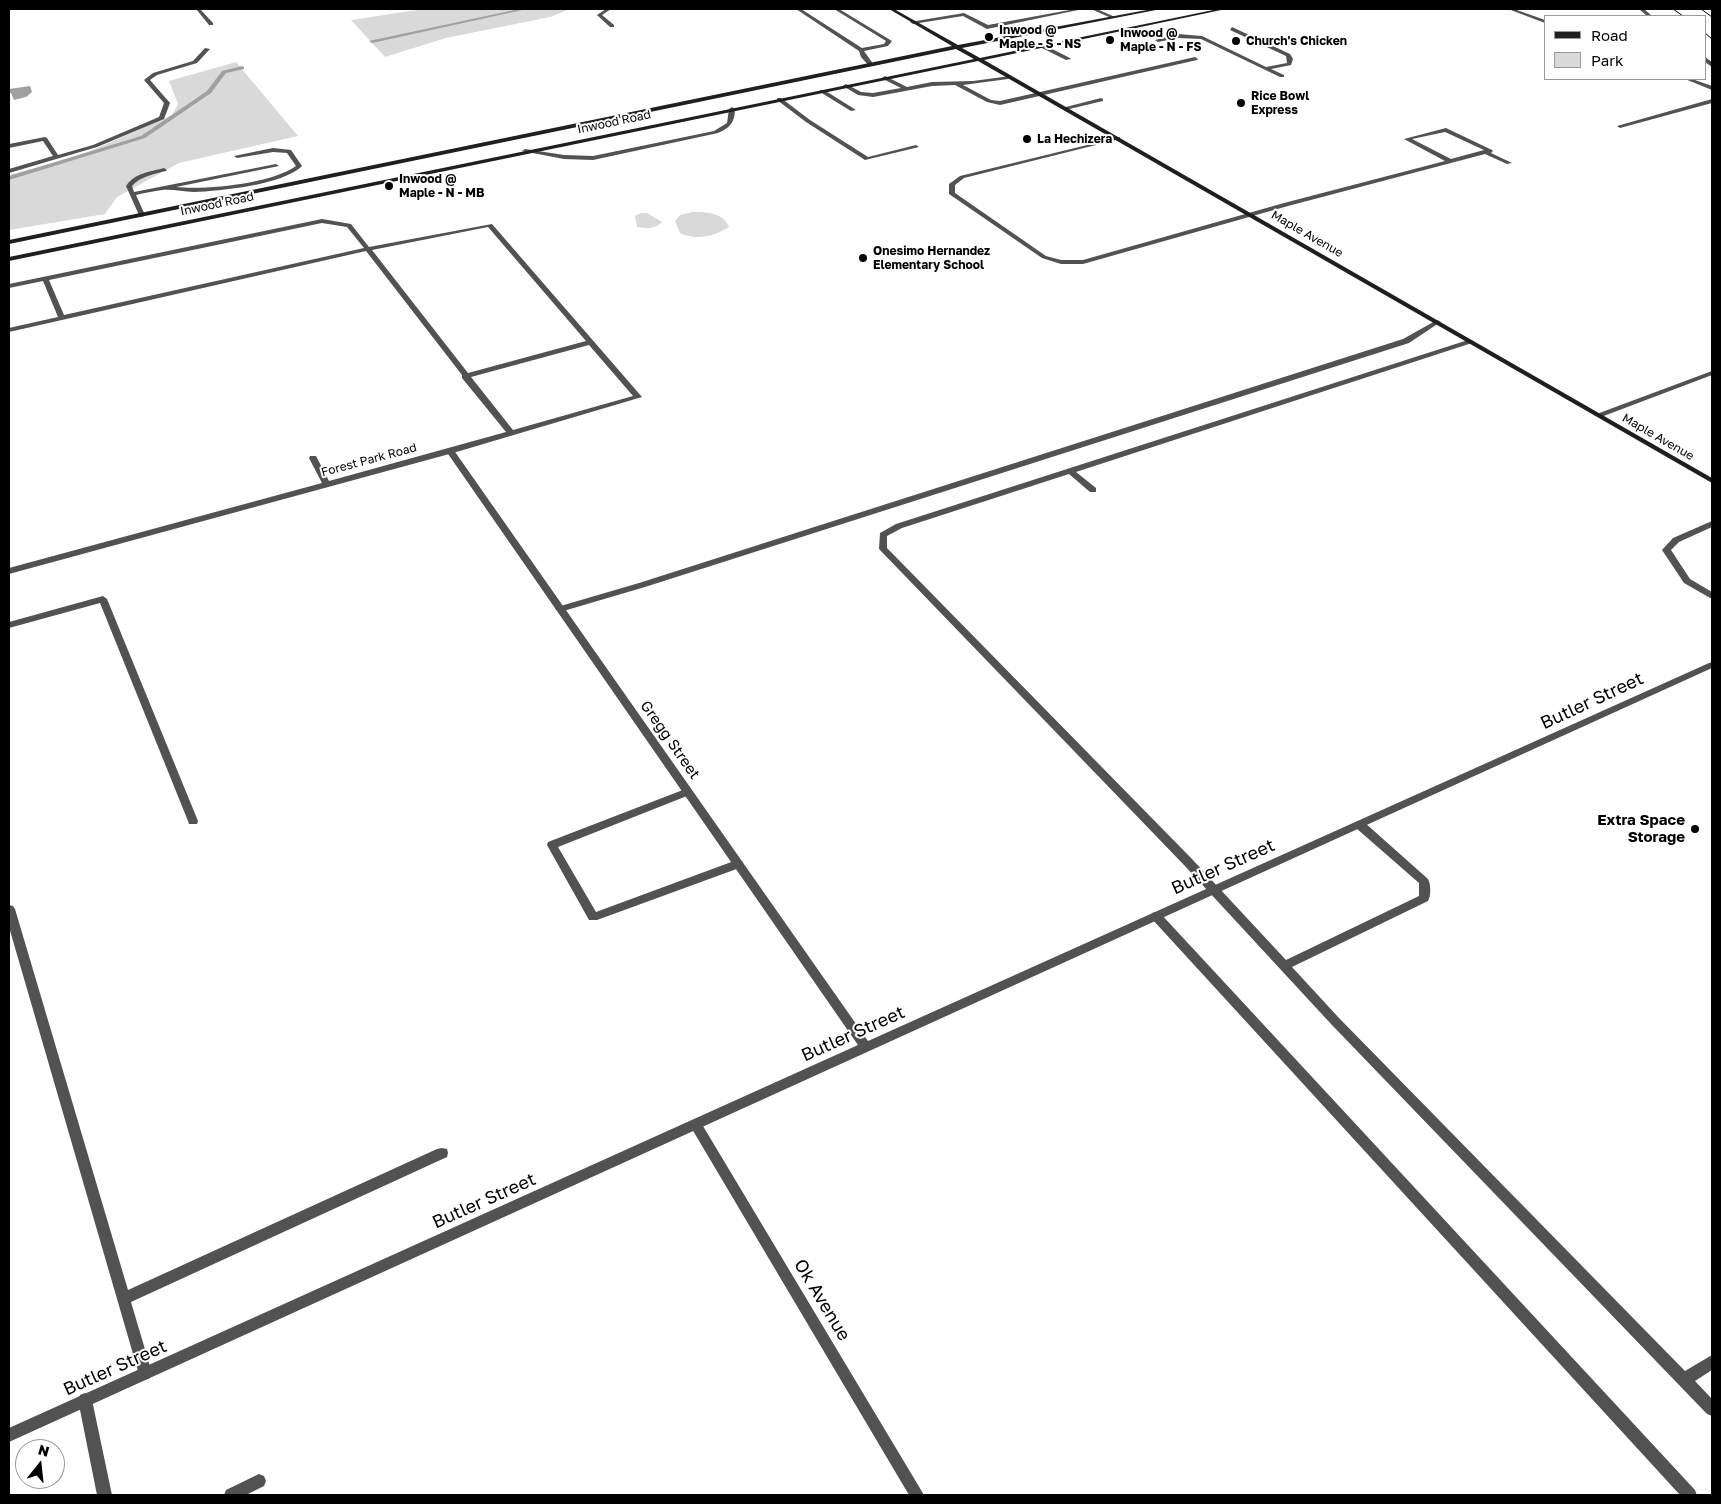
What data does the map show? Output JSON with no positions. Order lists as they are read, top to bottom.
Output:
{
  "streets": {
    "main road": ["Inwood Road", "Maple Avenue"],
    "street": [
      "Forest Park Road",
      "Butler Street",
      "Gregg Street",
      "Ok Avenue"
    ]
  },
  "crossings": [
    ["Inwood Road", "Maple Avenue"],
    ["Forest Park Road", "Gregg Street"],
    ["Butler Street", "Gregg Street"],
    ["Butler Street", "Ok Avenue"]
  ],
  "places": [
    "Inwood @ Maple - S - NS",
    "Inwood @ Maple - N - FS",
    "Church's Chicken",
    "Rice Bowl Express",
    "La Hechizera",
    "Inwood @ Maple - N - MB",
    "Onesimo Hernandez Elementary School",
    "Extra Space Storage"
  ],
  "legend": ["Road", "Park"],
  "north": "top"
}
